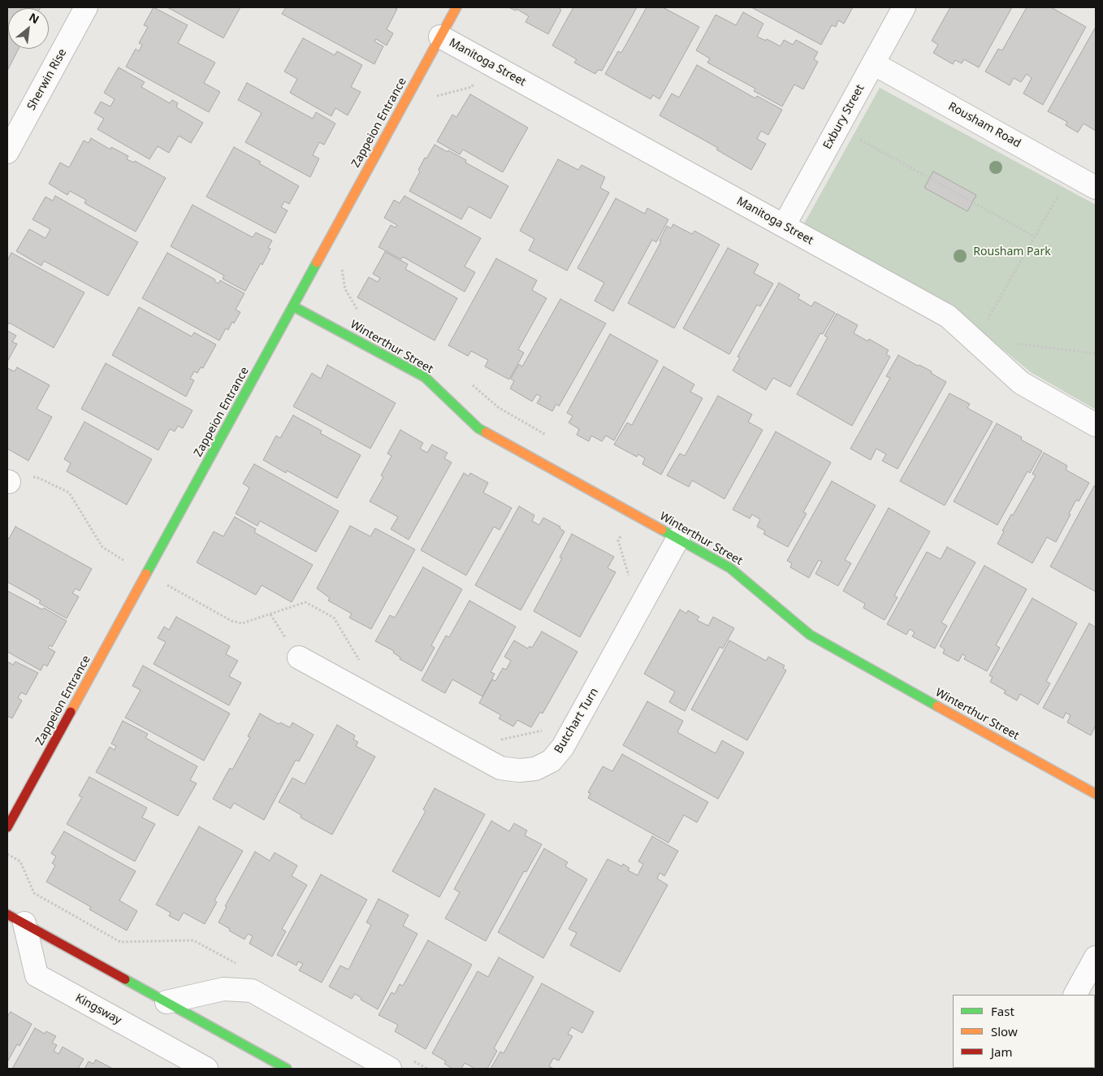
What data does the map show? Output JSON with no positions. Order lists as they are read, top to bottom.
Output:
{
  "streets": {
    "street": [
      "Manitoga Street",
      "Sherwin Rise",
      "Exbury Street",
      "Zappeion Entrance",
      "Rousham Road",
      "Winterthur Street",
      "Butchart Turn",
      "Kingsway"
    ]
  },
  "crossings": [
    ["Manitoga Street", "Exbury Street"],
    ["Manitoga Street", "Zappeion Entrance"],
    ["Exbury Street", "Rousham Road"],
    ["Zappeion Entrance", "Winterthur Street"],
    ["Winterthur Street", "Butchart Turn"]
  ],
  "parks": ["Rousham Park"],
  "legend": ["Fast", "Slow", "Jam"],
  "north": "top right"
}
